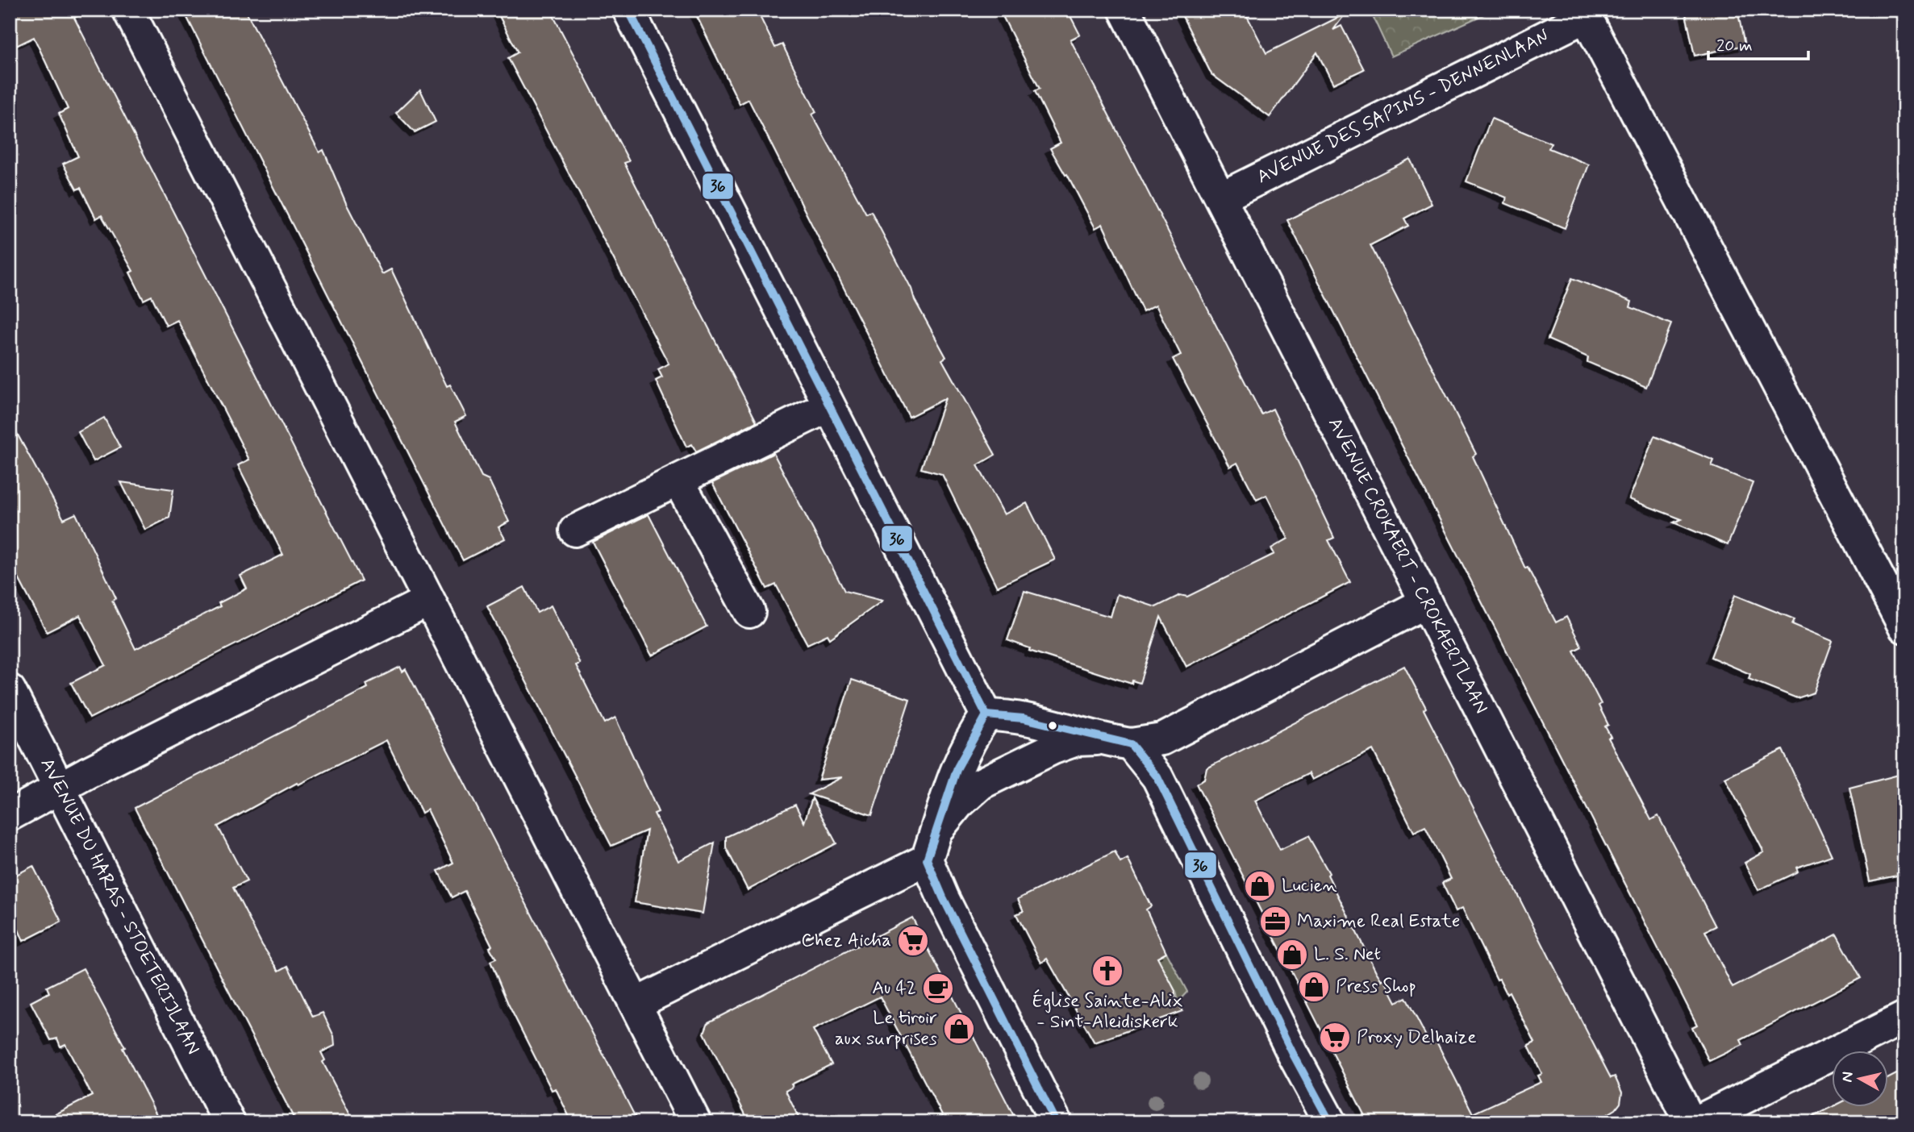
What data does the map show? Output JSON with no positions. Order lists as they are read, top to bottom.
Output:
{
  "streets": {
    "street": ["AVENUE DES SAPINS - DENNENLAAN", "AVENUE CROKAERT - CROKAERTLAAN", "AVENUE DU HARAS - STOETERIJLAAN"]
  },
  "crossings": [
    ["AVENUE DES SAPINS - DENNENLAAN", "AVENUE CROKAERT - CROKAERTLAAN"]
  ],
  "places": {
    "shop": [
      "Lucien",
      "L. S. Net",
      "Press Shop",
      "Le tiroir aux surprises"
    ],
    "office": ["Maxime Real Estate"],
    "supermarket": ["Chez Aicha", "Proxy Delhaize"],
    "church": ["Église Sainte-Alix - Sint-Aleidiskerk"],
    "cafe": ["Au 42"]
  },
  "lines": ["transit line 36"],
  "scale_bar": "20 m",
  "north": "left"
}
